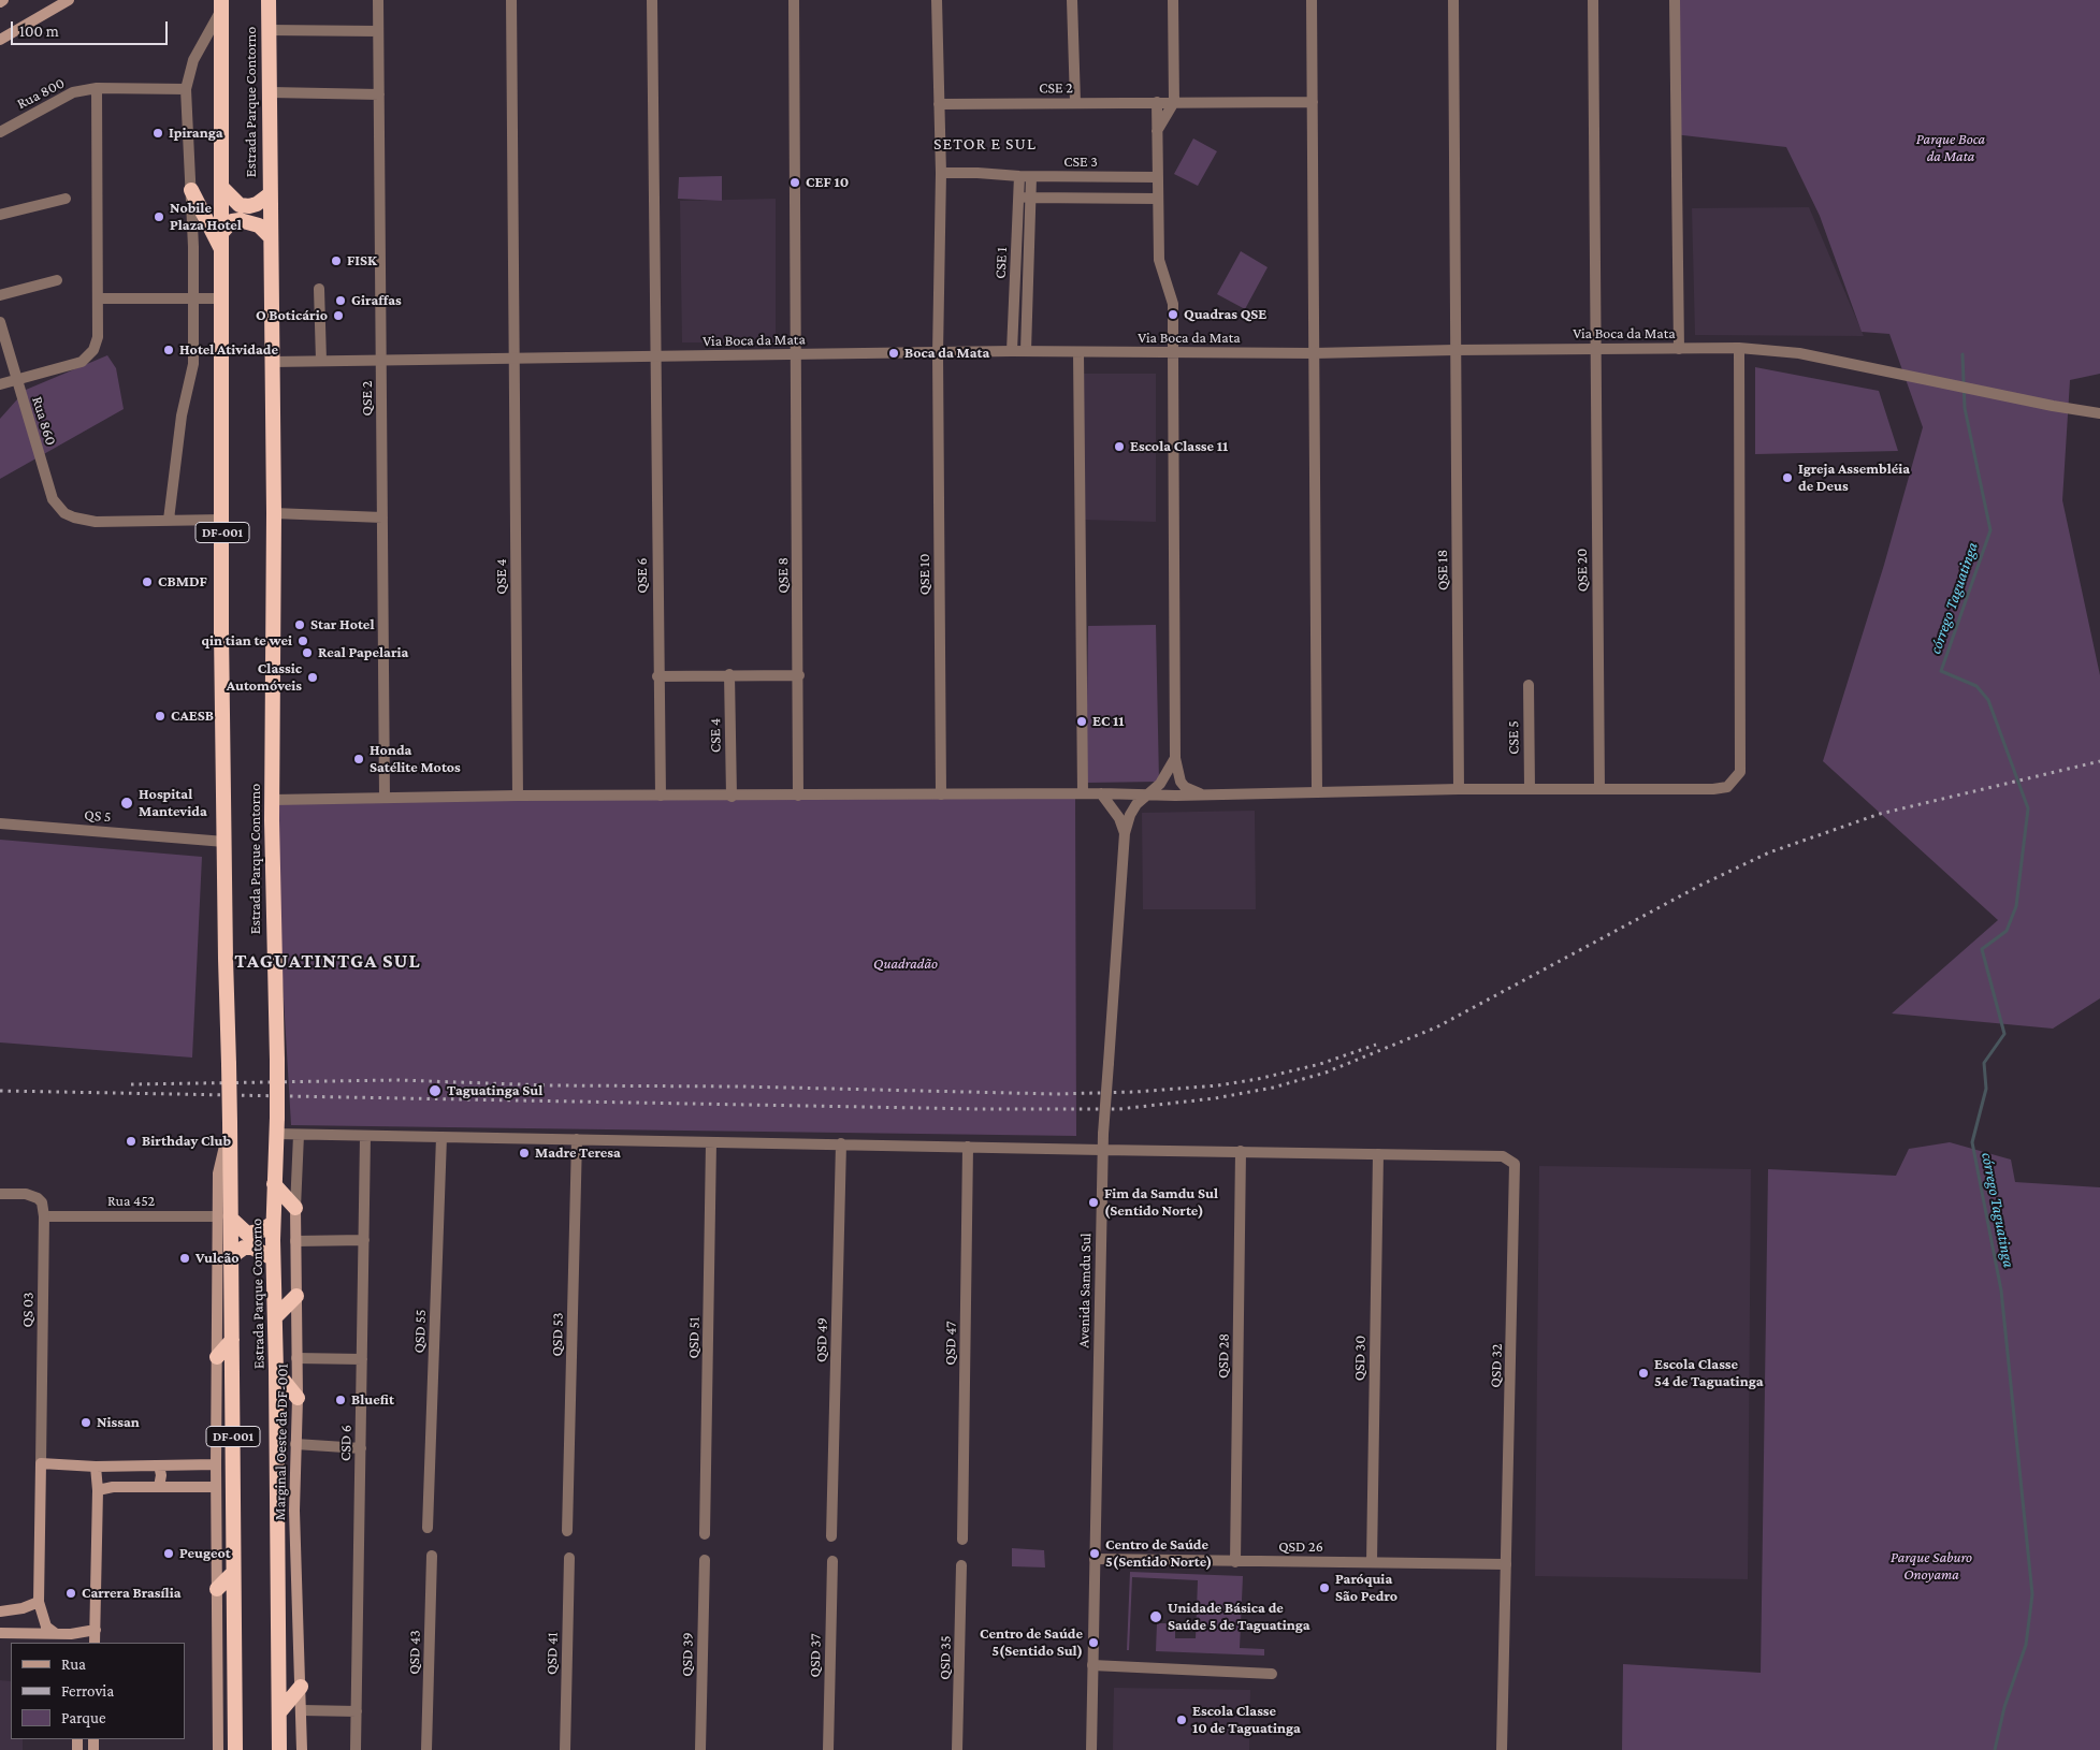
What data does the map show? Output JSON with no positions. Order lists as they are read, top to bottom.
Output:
{
  "streets": {
    "highway": ["Estrada Parque Contorno", "DF-001"],
    "main road": ["QS 03", "Marginal Oeste da DF-001"],
    "street": [
      "CSE 2",
      "Rua 800",
      "CSE 3",
      "CSE 1",
      "Via Boca da Mata",
      "QSE 2",
      "Rua 860",
      "QSE 18",
      "QSE 20",
      "QSE 10",
      "QSE 6",
      "QSE 8",
      "QSE 4",
      "CSE 4",
      "CSE 5",
      "QS 5",
      "Rua 452",
      "Avenida Samdu Sul",
      "QSD 55",
      "QSD 53",
      "QSD 51",
      "QSD 49",
      "QSD 47",
      "QSD 28",
      "QSD 30",
      "QSD 32",
      "CSD 6",
      "QSD 26",
      "QSD 43",
      "QSD 41",
      "QSD 39",
      "QSD 37",
      "QSD 35"
    ]
  },
  "crossings": [
    ["CSE 2", "QSE 10"],
    ["Estrada Parque Contorno", "Via Boca da Mata"],
    ["Estrada Parque Contorno", "QS 5"],
    ["Estrada Parque Contorno", "Rua 452"],
    ["CSE 3", "CSE 1"],
    ["CSE 3", "QSE 10"],
    ["CSE 1", "Via Boca da Mata"],
    ["Via Boca da Mata", "QSE 2"],
    ["Via Boca da Mata", "QSE 18"],
    ["Via Boca da Mata", "QSE 20"],
    ["Via Boca da Mata", "QSE 10"],
    ["Via Boca da Mata", "QSE 6"],
    ["Via Boca da Mata", "QSE 8"],
    ["Via Boca da Mata", "QSE 4"],
    ["Rua 452", "QS 03"],
    ["Avenida Samdu Sul", "QSD 26"],
    ["QSD 28", "QSD 26"],
    ["QSD 30", "QSD 32"],
    ["QSD 30", "QSD 26"],
    ["QSD 32", "QSD 26"]
  ],
  "districts": ["SETOR E SUL", "TAGUATINTGA SUL"],
  "water": ["córrego Taguatinga"],
  "parks": ["Parque Boca da Mata", "Quadradão", "Parque Saburo Onoyama"],
  "places": [
    "Ipiranga",
    "CEF 10",
    "Nobile Plaza Hotel",
    "FISK",
    "Giraffas",
    "Quadras QSE",
    "O Boticário",
    "Hotel Atividade",
    "Boca da Mata",
    "Escola Classe 11",
    "Igreja Assembléia de Deus",
    "CBMDF",
    "Star Hotel",
    "qin tian te wei",
    "Real Papelaria",
    "Classic Automóveis",
    "CAESB",
    "EC 11",
    "Honda Satélite Motos",
    "Hospital Mantevida",
    "Taguatinga Sul",
    "Birthday Club",
    "Madre Teresa",
    "Fim da Samdu Sul (Sentido Norte)",
    "Vulcão",
    "Escola Classe 54 de Taguatinga",
    "Bluefit",
    "Nissan",
    "Peugeot",
    "Centro de Saúde 5(Sentido Norte)",
    "Paróquia São Pedro",
    "Carrera Brasília",
    "Unidade Básica de Saúde 5 de Taguatinga",
    "Centro de Saúde 5(Sentido Sul)",
    "Escola Classe 10 de Taguatinga"
  ],
  "legend": ["Rua", "Ferrovia", "Parque"],
  "scale_bar": "100 m"
}
